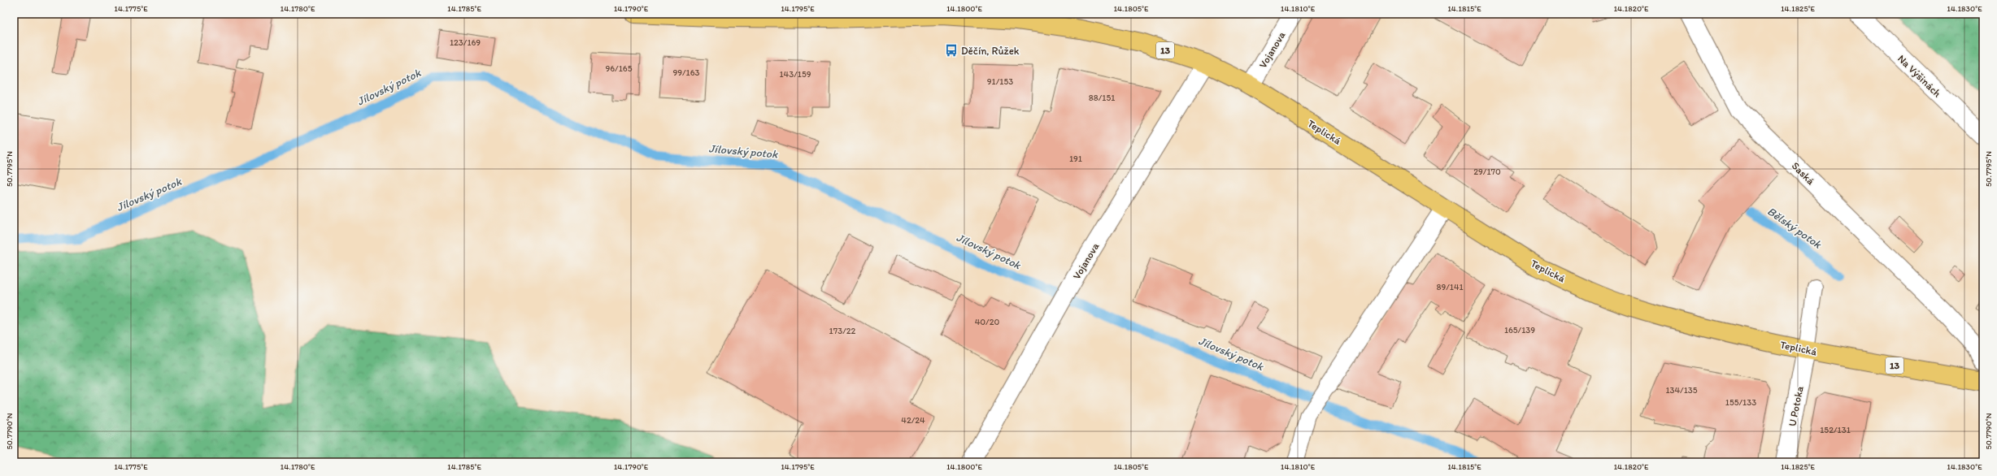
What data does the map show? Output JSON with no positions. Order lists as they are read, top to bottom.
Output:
{
  "streets": {
    "main road": ["13", "Teplická"],
    "street": [
      "Vojanova",
      "Na Výšinách",
      "Saská",
      "U Potoka"
    ]
  },
  "crossings": [
    ["Vojanova", "Teplická"],
    ["Teplická", "U Potoka"]
  ],
  "water": ["Jílovský potok", "Bělský potok"],
  "places": {
    "bus stop": ["Děčín, Růžek"]
  },
  "house_numbers": [
    "123/169",
    "96/165",
    "99/163",
    "143/159",
    "91/153",
    "88/151",
    "191",
    "29/170",
    "89/141",
    "40/20",
    "165/139",
    "173/22",
    "134/135",
    "155/133",
    "42/24",
    "152/131"
  ],
  "coordinates": [
    "14.1775°E",
    "14.1780°E",
    "14.1785°E",
    "14.1790°E",
    "14.1795°E",
    "14.1800°E",
    "14.1805°E",
    "14.1810°E",
    "14.1815°E",
    "14.1820°E",
    "14.1825°E",
    "14.1830°E",
    "50.7795°N",
    "50.7790°N"
  ]
}
